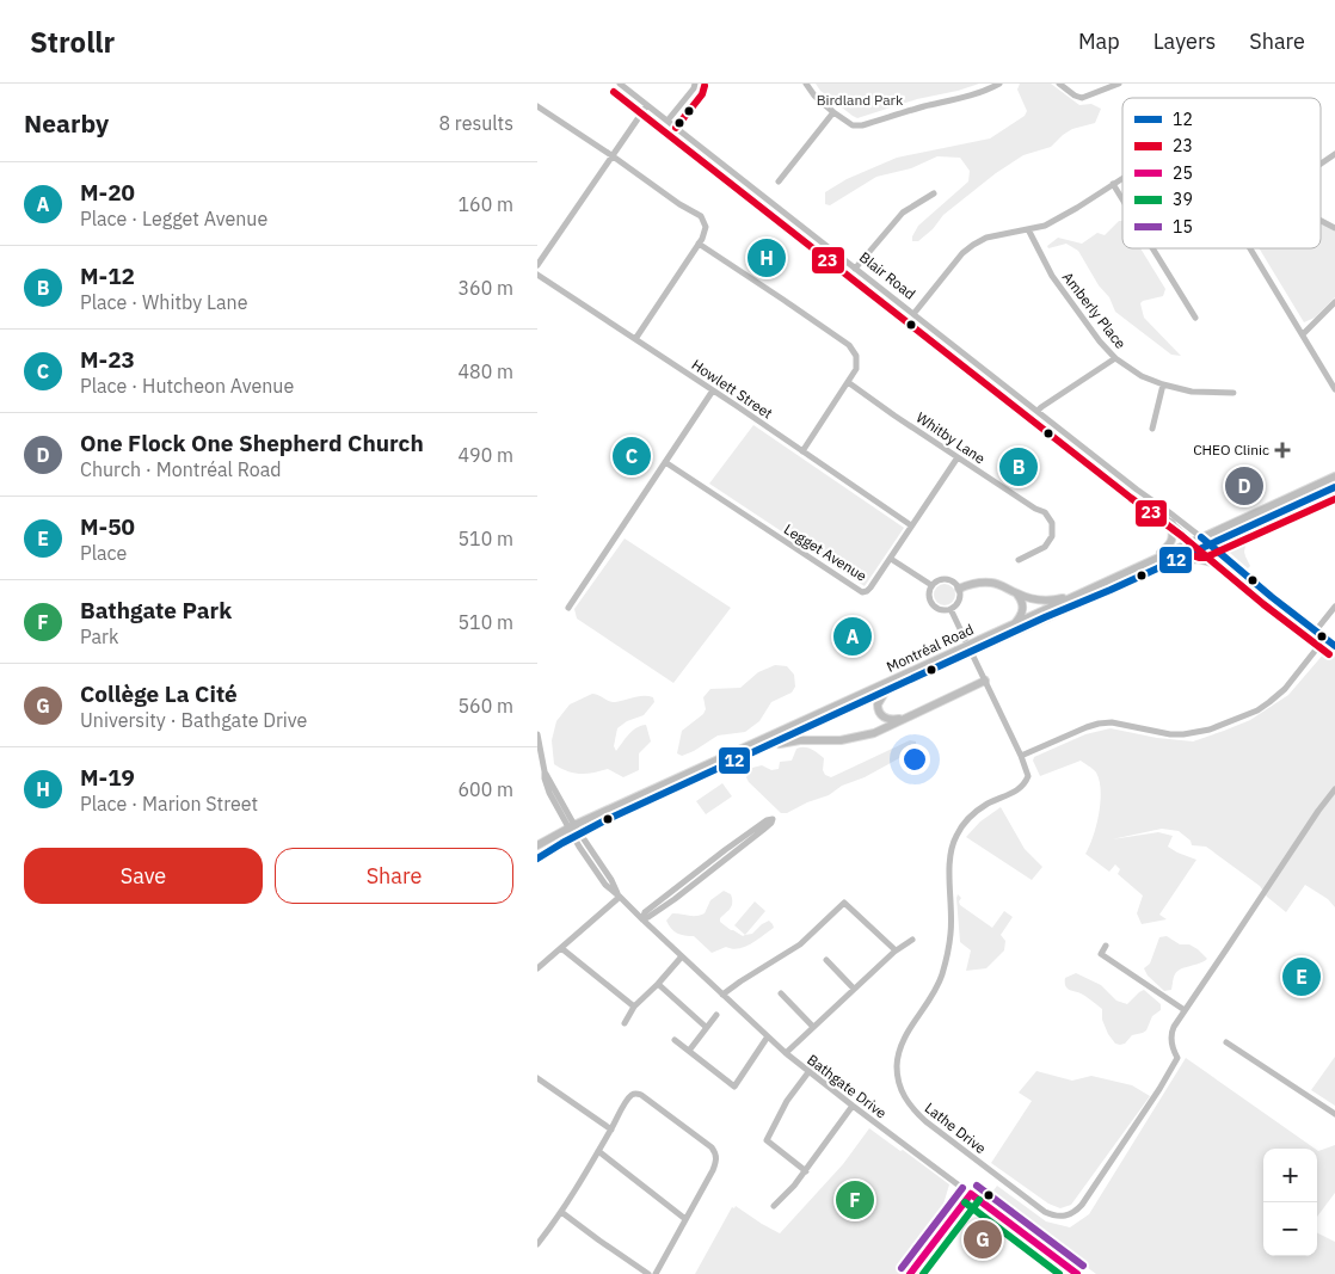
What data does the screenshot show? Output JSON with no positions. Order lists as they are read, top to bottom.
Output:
{
  "streets": {
    "main road": ["Blair Road", "Montréal Road"],
    "street": [
      "Amberly Place",
      "Howlett Street",
      "Whitby Lane",
      "Legget Avenue",
      "Bathgate Drive",
      "Lathe Drive"
    ]
  },
  "crossings": [
    ["Blair Road", "Montréal Road"],
    ["Howlett Street", "Legget Avenue"],
    ["Whitby Lane", "Legget Avenue"],
    ["Montréal Road", "Bathgate Drive"]
  ],
  "parks": ["Birdland Park"],
  "places": {
    "health": ["CHEO Clinic"]
  },
  "lines": [
    "transit line 23",
    "transit line 12",
    "transit line 15",
    "transit line 25",
    "transit line 39"
  ],
  "legend": [
    "12",
    "23",
    "25",
    "39",
    "15"
  ],
  "page": {
    "header": "Strollr",
    "nav": ["Map", "Layers", "Share"],
    "heading": ["Nearby", "8 results"],
    "list": [
      {
        "mark": "A",
        "name": "M-20",
        "note": "Place · Legget Avenue",
        "value": "160 m"
      },
      {
        "mark": "B",
        "name": "M-12",
        "note": "Place · Whitby Lane",
        "value": "360 m"
      },
      {
        "mark": "C",
        "name": "M-23",
        "note": "Place · Hutcheon Avenue",
        "value": "480 m"
      },
      {
        "mark": "D",
        "name": "One Flock One Shepherd Church",
        "note": "Church · Montréal Road",
        "value": "490 m"
      },
      {
        "mark": "E",
        "name": "M-50",
        "note": "Place",
        "value": "510 m"
      },
      {
        "mark": "F",
        "name": "Bathgate Park",
        "note": "Park",
        "value": "510 m"
      },
      {
        "mark": "G",
        "name": "Collège La Cité",
        "note": "University · Bathgate Drive",
        "value": "560 m"
      },
      {
        "mark": "H",
        "name": "M-19",
        "note": "Place · Marion Street",
        "value": "600 m"
      }
    ],
    "pins": [
      "H",
      "C",
      "B",
      "D",
      "A",
      "E",
      "F",
      "G"
    ],
    "buttons": ["Save", "Share"],
    "map_buttons": ["+", "−"]
  }
}
